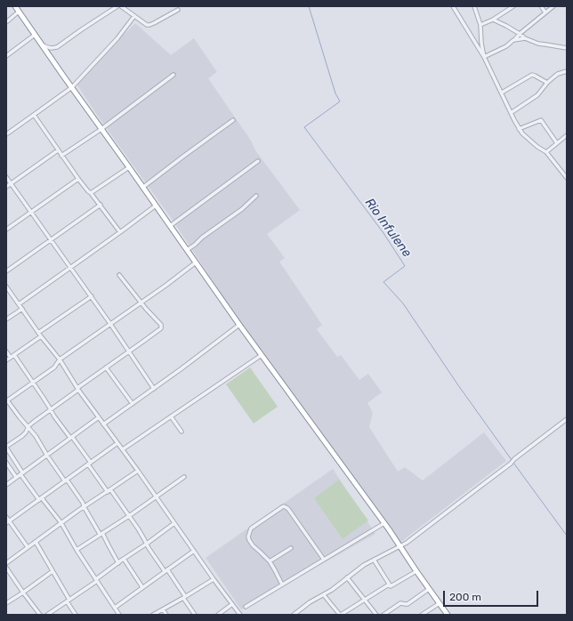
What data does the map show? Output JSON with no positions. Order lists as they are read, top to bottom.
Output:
{
  "water": ["Rio Infulene"],
  "scale_bar": "200 m"
}
